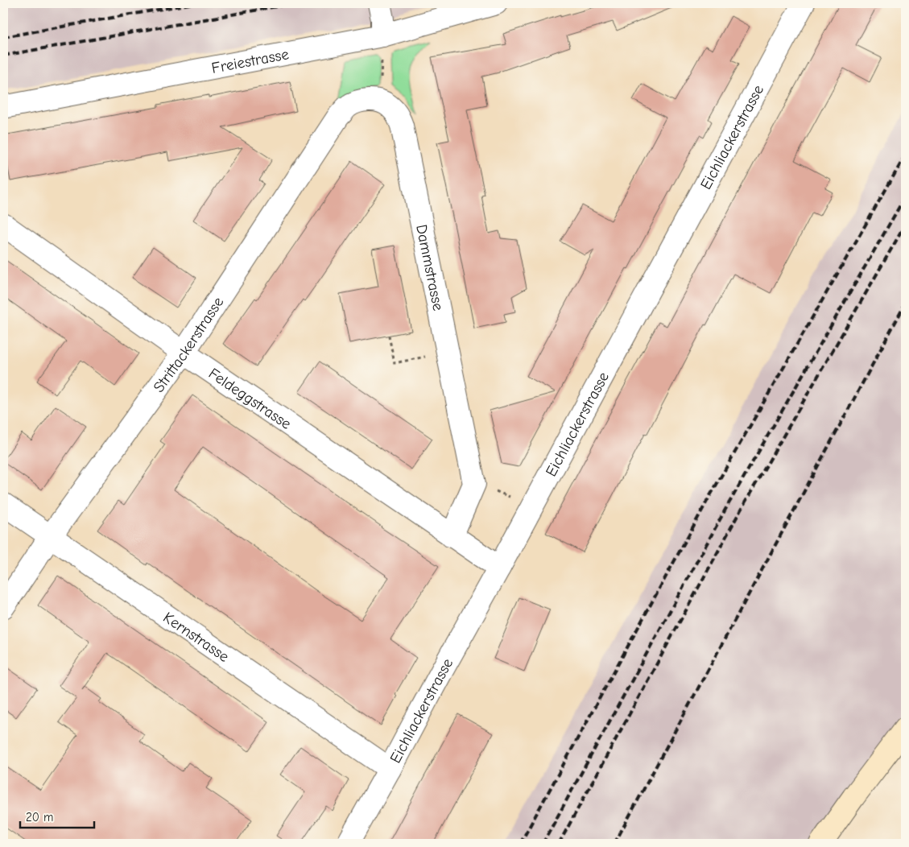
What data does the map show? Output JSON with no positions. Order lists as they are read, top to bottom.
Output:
{
  "streets": {
    "street": [
      "Freiestrasse",
      "Eichliackerstrasse",
      "Dammstrasse",
      "Strittackerstrasse",
      "Feldeggstrasse",
      "Kernstrasse"
    ]
  },
  "crossings": [
    ["Eichliackerstrasse", "Feldeggstrasse"],
    ["Eichliackerstrasse", "Kernstrasse"],
    ["Dammstrasse", "Strittackerstrasse"],
    ["Strittackerstrasse", "Feldeggstrasse"],
    ["Strittackerstrasse", "Kernstrasse"]
  ],
  "scale_bar": "20 m"
}
